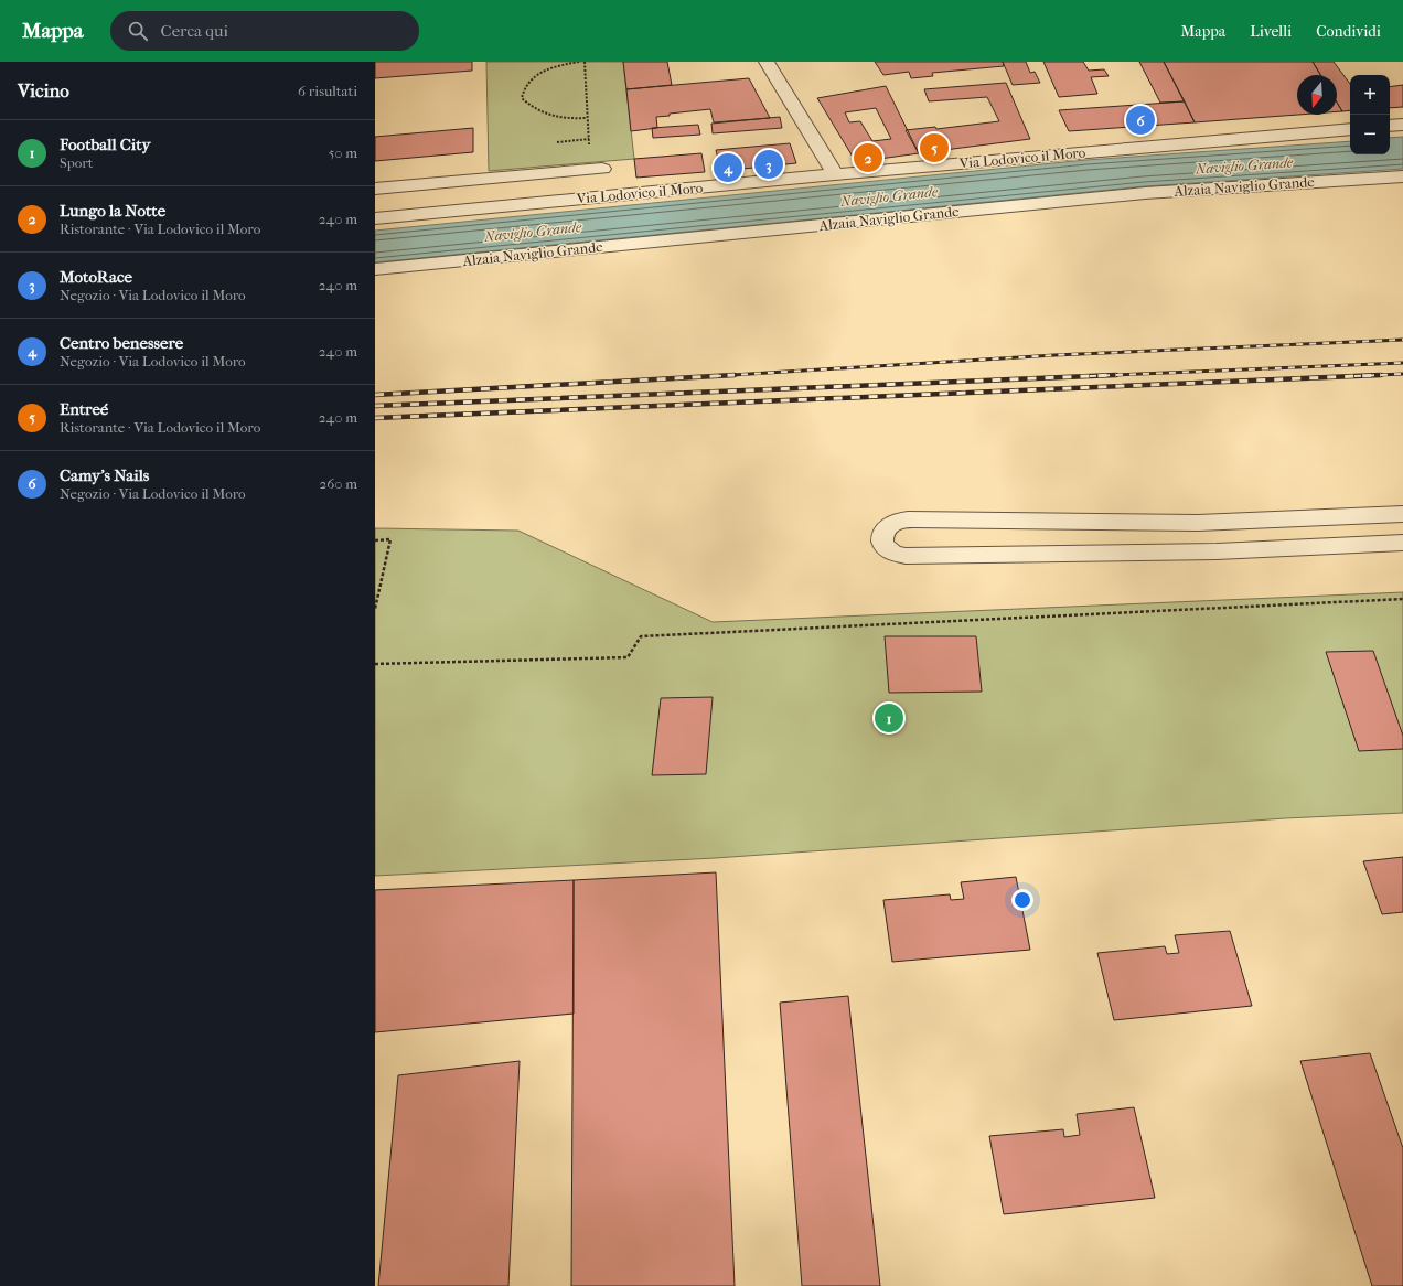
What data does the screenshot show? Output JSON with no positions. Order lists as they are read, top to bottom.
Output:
{
  "streets": {
    "street": ["Via Lodovico il Moro", "Alzaia Naviglio Grande"]
  },
  "water": ["Naviglio Grande"],
  "north": "bottom",
  "page": {
    "header": "Mappa",
    "search": "Cerca qui",
    "nav": ["Mappa", "Livelli", "Condividi"],
    "heading": ["Vicino", "6 risultati"],
    "map_buttons": ["+", "−"],
    "pins": [
      "6",
      "5",
      "2",
      "3",
      "4",
      "1"
    ],
    "list": [
      {
        "mark": "1",
        "name": "Football City",
        "note": "Sport",
        "value": "50 m"
      },
      {
        "mark": "2",
        "name": "Lungo la Notte",
        "note": "Ristorante · Via Lodovico il Moro",
        "value": "240 m"
      },
      {
        "mark": "3",
        "name": "MotoRace",
        "note": "Negozio · Via Lodovico il Moro",
        "value": "240 m"
      },
      {
        "mark": "4",
        "name": "Centro benessere",
        "note": "Negozio · Via Lodovico il Moro",
        "value": "240 m"
      },
      {
        "mark": "5",
        "name": "Entreé",
        "note": "Ristorante · Via Lodovico il Moro",
        "value": "240 m"
      },
      {
        "mark": "6",
        "name": "Camy's Nails",
        "note": "Negozio · Via Lodovico il Moro",
        "value": "260 m"
      }
    ]
  }
}
